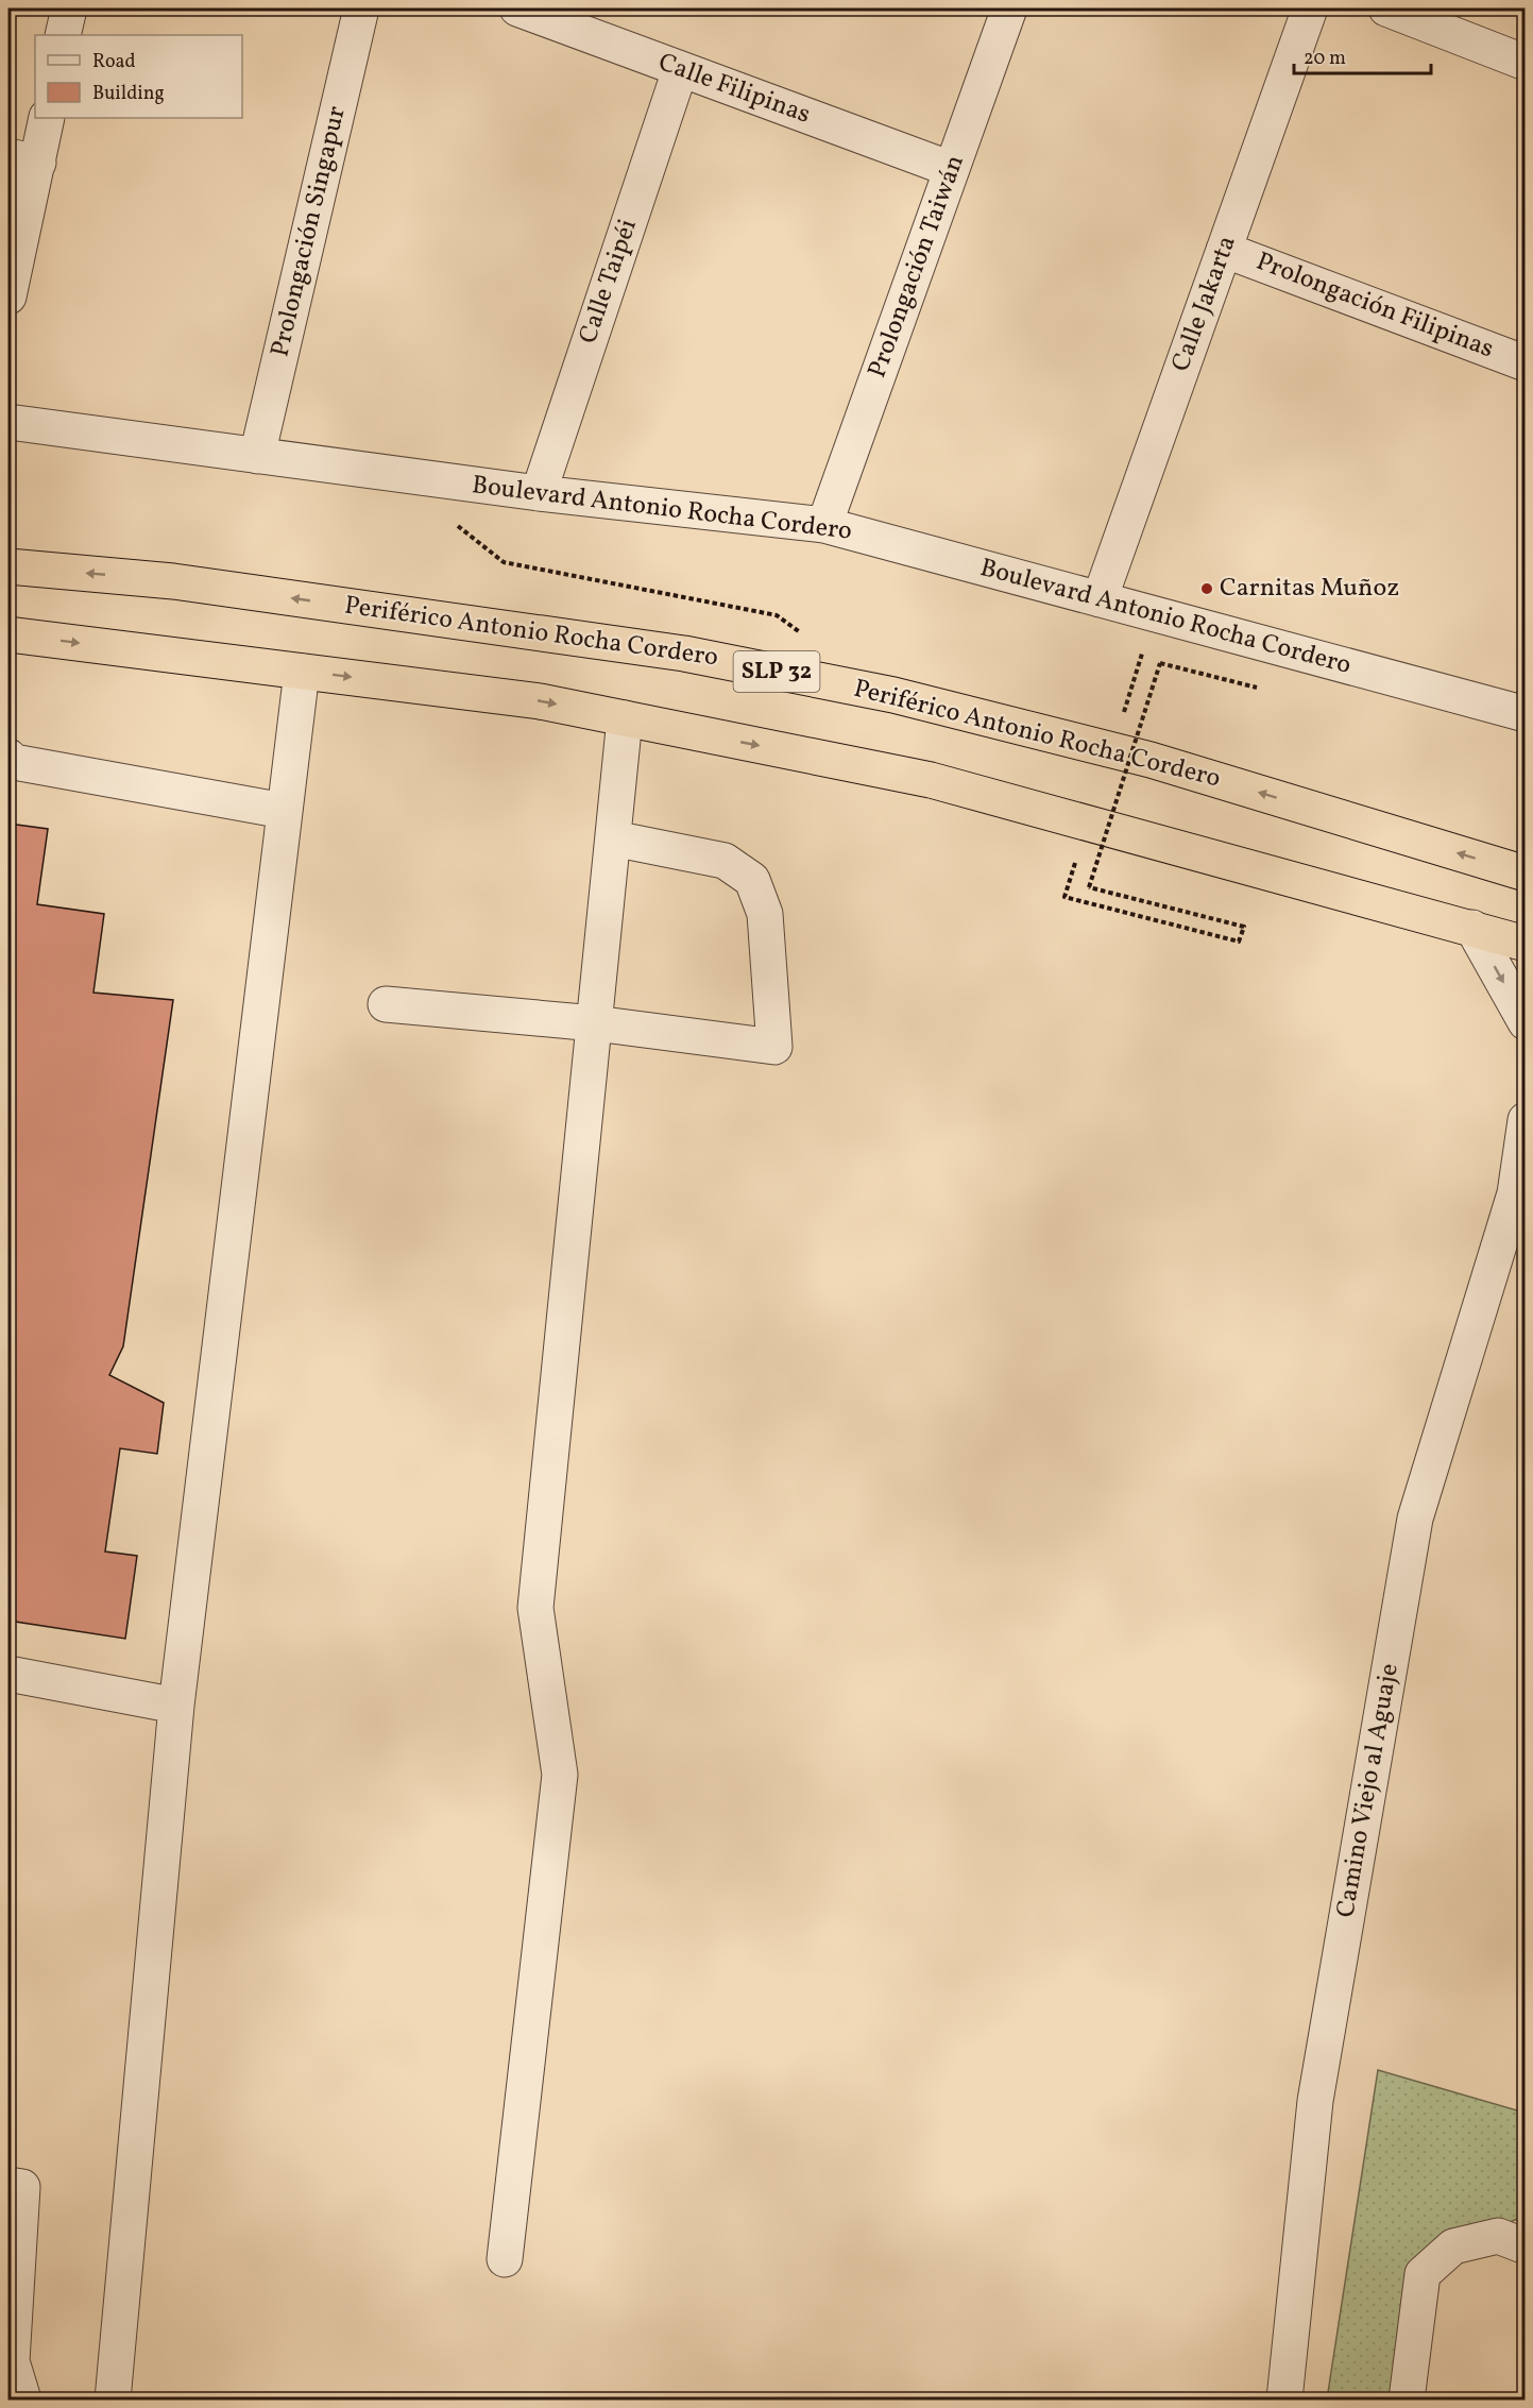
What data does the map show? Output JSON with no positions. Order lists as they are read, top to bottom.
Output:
{
  "streets": {
    "highway": ["Periférico Antonio Rocha Cordero", "SLP 32"],
    "street": [
      "Calle Filipinas",
      "Prolongación Singapur",
      "Prolongación Taiwán",
      "Calle Taipéi",
      "Calle Jakarta",
      "Prolongación Filipinas",
      "Boulevard Antonio Rocha Cordero",
      "Camino Viejo al Aguaje"
    ]
  },
  "crossings": [
    ["Calle Filipinas", "Prolongación Taiwán"],
    ["Calle Filipinas", "Calle Taipéi"],
    ["Prolongación Singapur", "Boulevard Antonio Rocha Cordero"],
    ["Prolongación Taiwán", "Boulevard Antonio Rocha Cordero"],
    ["Calle Taipéi", "Boulevard Antonio Rocha Cordero"],
    ["Calle Jakarta", "Prolongación Filipinas"],
    ["Calle Jakarta", "Boulevard Antonio Rocha Cordero"]
  ],
  "places": ["Carnitas Muñoz"],
  "legend": ["Road", "Building"],
  "scale_bar": "20 m"
}
